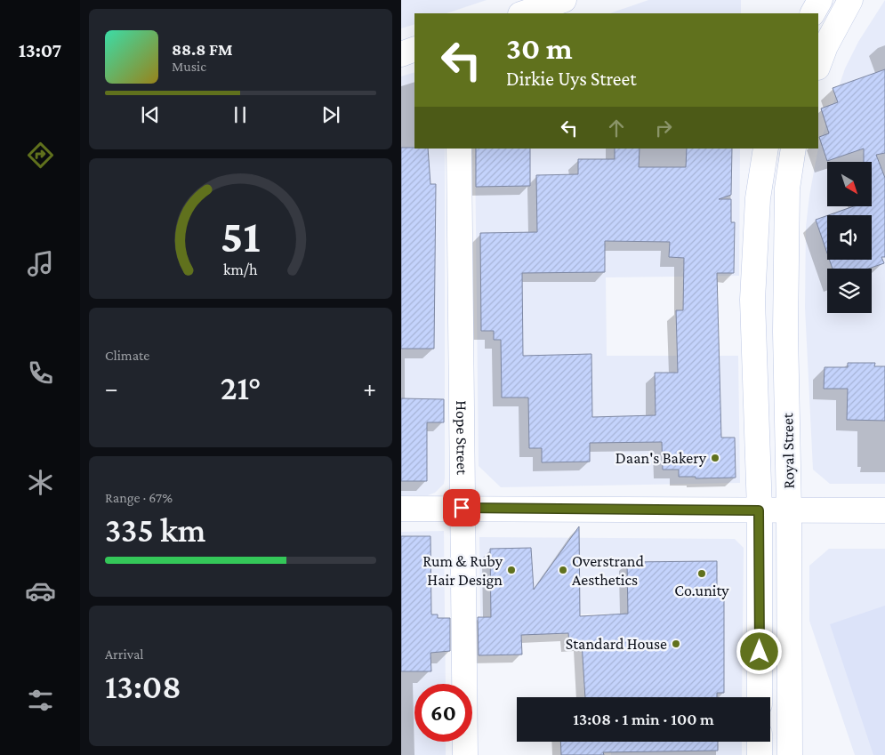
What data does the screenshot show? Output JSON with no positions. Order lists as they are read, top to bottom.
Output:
{
  "streets": {
    "main road": ["Hope Street", "Royal Street"]
  },
  "places": [
    "Daan's Bakery",
    "Rum & Ruby Hair Design",
    "Overstrand Aesthetics",
    "Co.unity",
    "Standard House"
  ],
  "north": "bottom right",
  "page": {
    "tabs": "13:07",
    "turn": ["30 m", "Dirkie Uys Street"],
    "song": ["88.8 FM", "Music"],
    "tile": [
      "Climate",
      ["Range · 67%", "335 km"],
      ["Arrival", "13:08"]
    ],
    "heat": ["−", "21°", "+"],
    "limit": "60",
    "trip": "13:08 · 1 min · 100 m",
    "gauge": ["51", "km/h"]
  }
}
